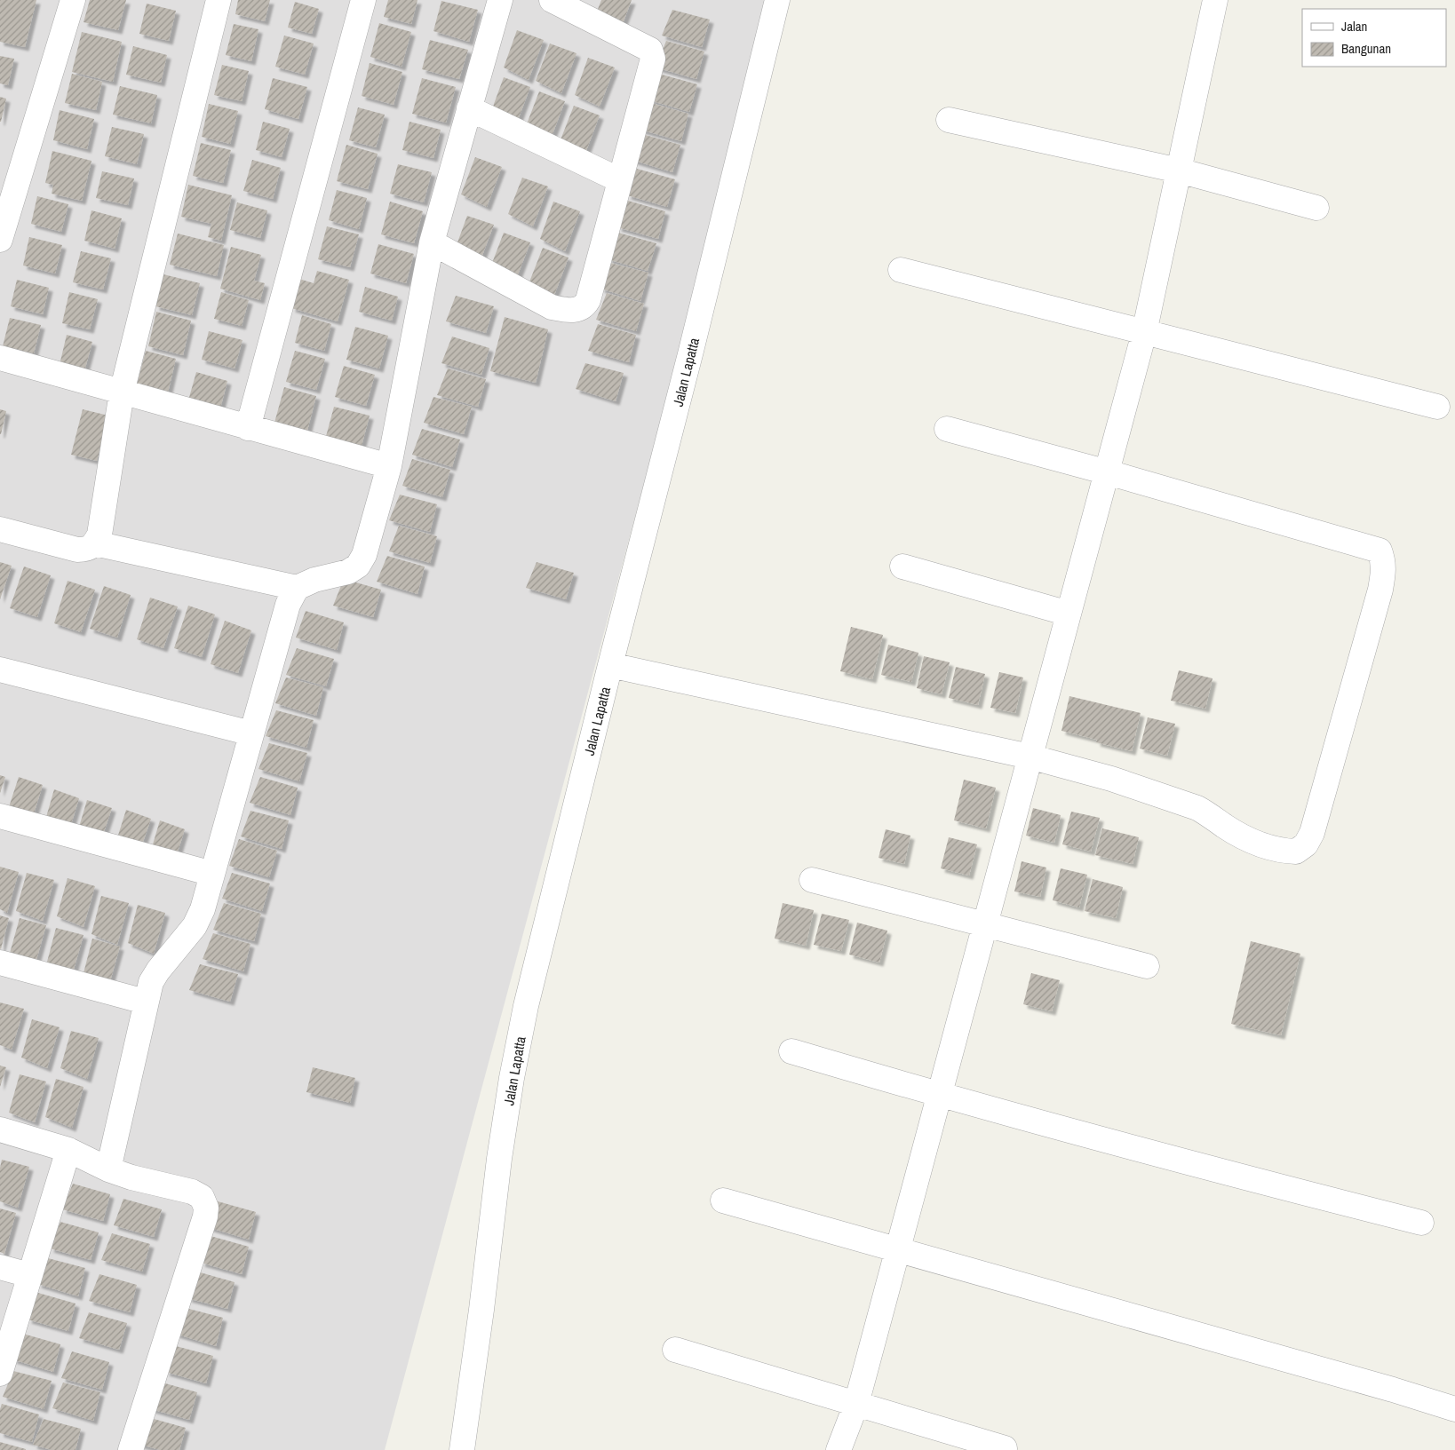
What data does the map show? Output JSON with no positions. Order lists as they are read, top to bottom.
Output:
{
  "streets": {
    "street": ["Jalan Lapatta"]
  },
  "legend": ["Jalan", "Bangunan"]
}
